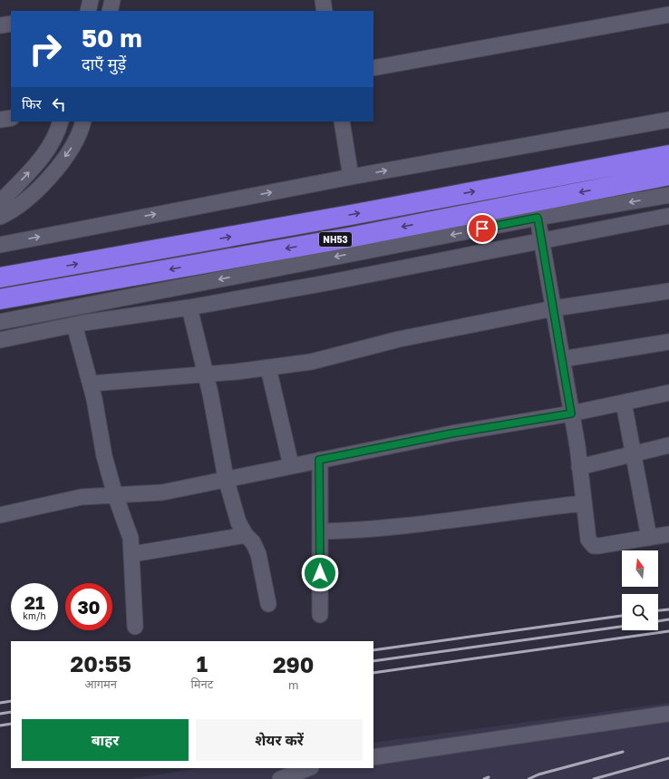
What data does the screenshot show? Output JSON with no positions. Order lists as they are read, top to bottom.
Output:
{
  "streets": {
    "highway": ["NH53"]
  },
  "north": "top",
  "page": {
    "turn": ["50 m", "दाएँ मुड़ें"],
    "then": "फिर",
    "speed": "21 km/h",
    "limit": "30",
    "eta": [
      "20:55",
      "आगमन",
      "1",
      "मिनट",
      "290",
      "m"
    ],
    "buttons": ["बाहर", "शेयर करें"]
  }
}
